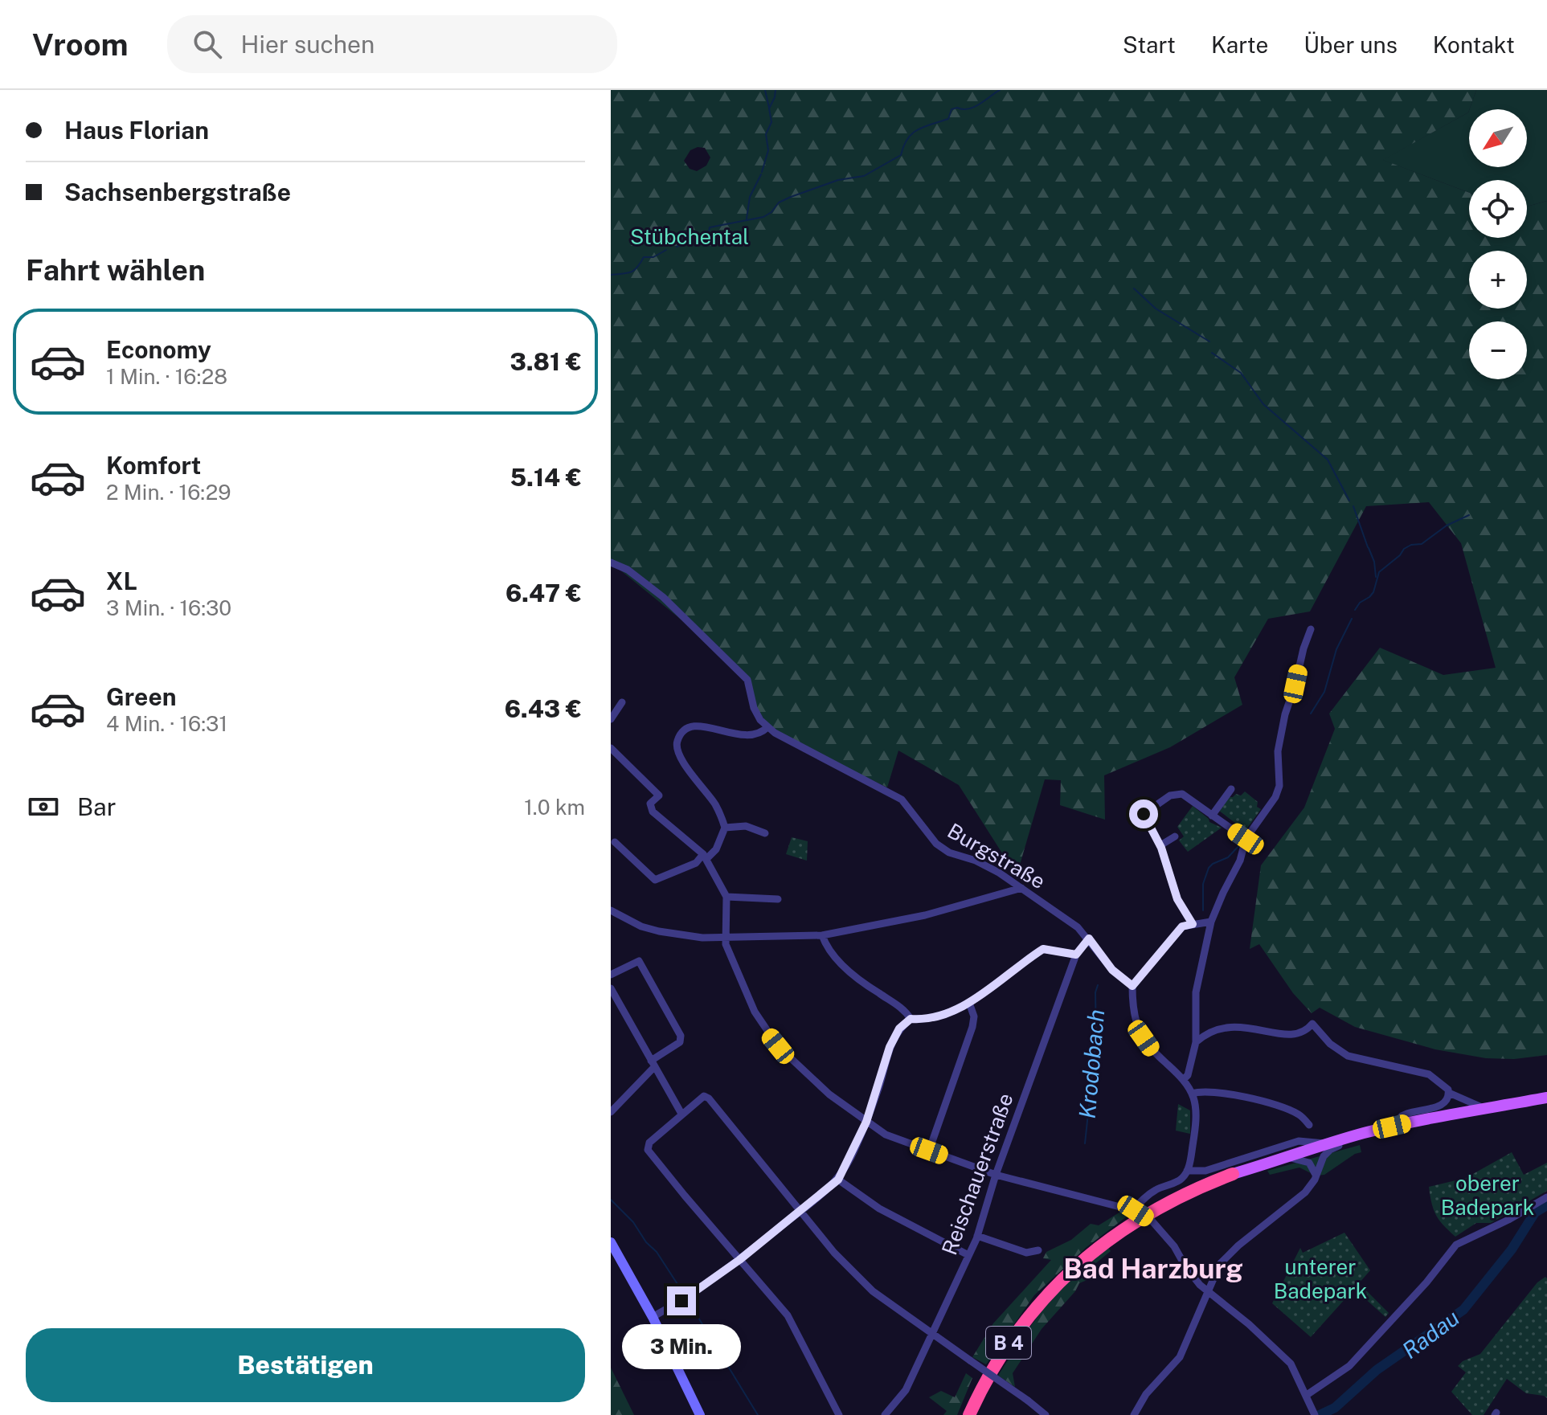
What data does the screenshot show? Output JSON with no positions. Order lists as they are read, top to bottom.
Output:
{
  "streets": {
    "highway": ["B 4"],
    "street": ["Burgstraße", "Reischauerstraße"]
  },
  "crossings": [
    ["Burgstraße", "Reischauerstraße"]
  ],
  "districts": ["Bad Harzburg"],
  "water": ["Krodobach", "Radau"],
  "parks": ["Stübchental", "oberer Badepark", "unterer Badepark"],
  "north": "bottom left",
  "page": {
    "header": "Vroom",
    "search": "Hier suchen",
    "nav": [
      "Start",
      "Karte",
      "Über uns",
      "Kontakt"
    ],
    "banner": ["Haus Florian", "Sachsenbergstraße"],
    "map_buttons": ["+", "−"],
    "heading": "Fahrt wählen",
    "list": [
      {
        "name": "Economy",
        "note": "1 Min. · 16:28",
        "value": "3.81 €"
      },
      {
        "name": "Komfort",
        "note": "2 Min. · 16:29",
        "value": "5.14 €"
      },
      {
        "name": "XL",
        "note": "3 Min. · 16:30",
        "value": "6.47 €"
      },
      {
        "name": "Green",
        "note": "4 Min. · 16:31",
        "value": "6.43 €"
      }
    ],
    "pay": ["Bar", "1.0 km"],
    "buttons": "Bestätigen",
    "bubble": "3 Min."
  }
}
